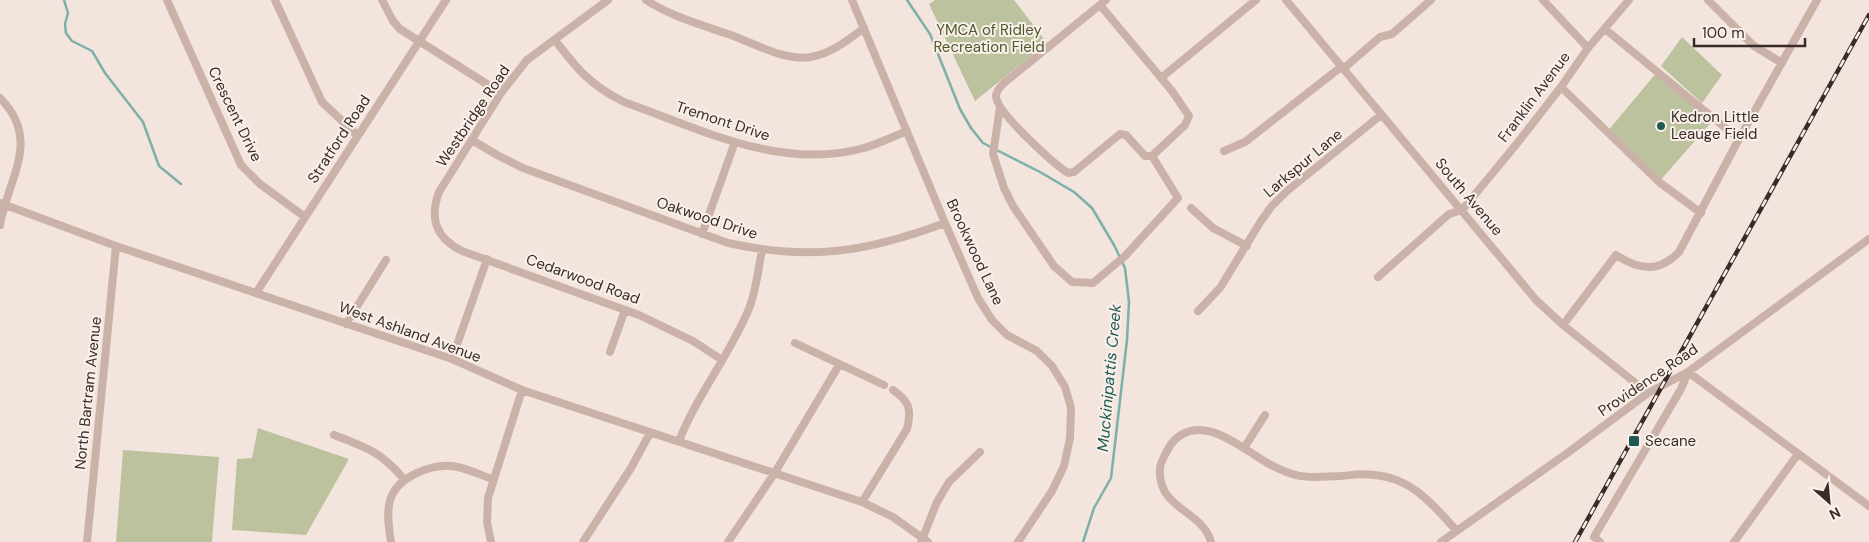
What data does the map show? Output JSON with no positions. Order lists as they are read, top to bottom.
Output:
{
  "streets": {
    "street": [
      "Franklin Avenue",
      "Crescent Drive",
      "Westbridge Road",
      "Tremont Drive",
      "Stratford Road",
      "Larkspur Lane",
      "South Avenue",
      "Oakwood Drive",
      "Brookwood Lane",
      "Cedarwood Road",
      "West Ashland Avenue",
      "Providence Road",
      "North Bartram Avenue"
    ]
  },
  "crossings": [
    ["Franklin Avenue", "South Avenue"],
    ["Crescent Drive", "Stratford Road"],
    ["Westbridge Road", "Tremont Drive"],
    ["Westbridge Road", "Oakwood Drive"],
    ["Westbridge Road", "Cedarwood Road"],
    ["Tremont Drive", "Brookwood Lane"],
    ["Stratford Road", "West Ashland Avenue"],
    ["Larkspur Lane", "South Avenue"],
    ["South Avenue", "Providence Road"],
    ["Oakwood Drive", "Brookwood Lane"],
    ["West Ashland Avenue", "North Bartram Avenue"]
  ],
  "water": ["Muckinipattis Creek"],
  "parks": ["YMCA of Ridley Recreation Field"],
  "places": {
    "other": ["Kedron Little Leauge Field"],
    "transit": ["Secane"]
  },
  "scale_bar": "100 m",
  "north": "bottom right"
}
